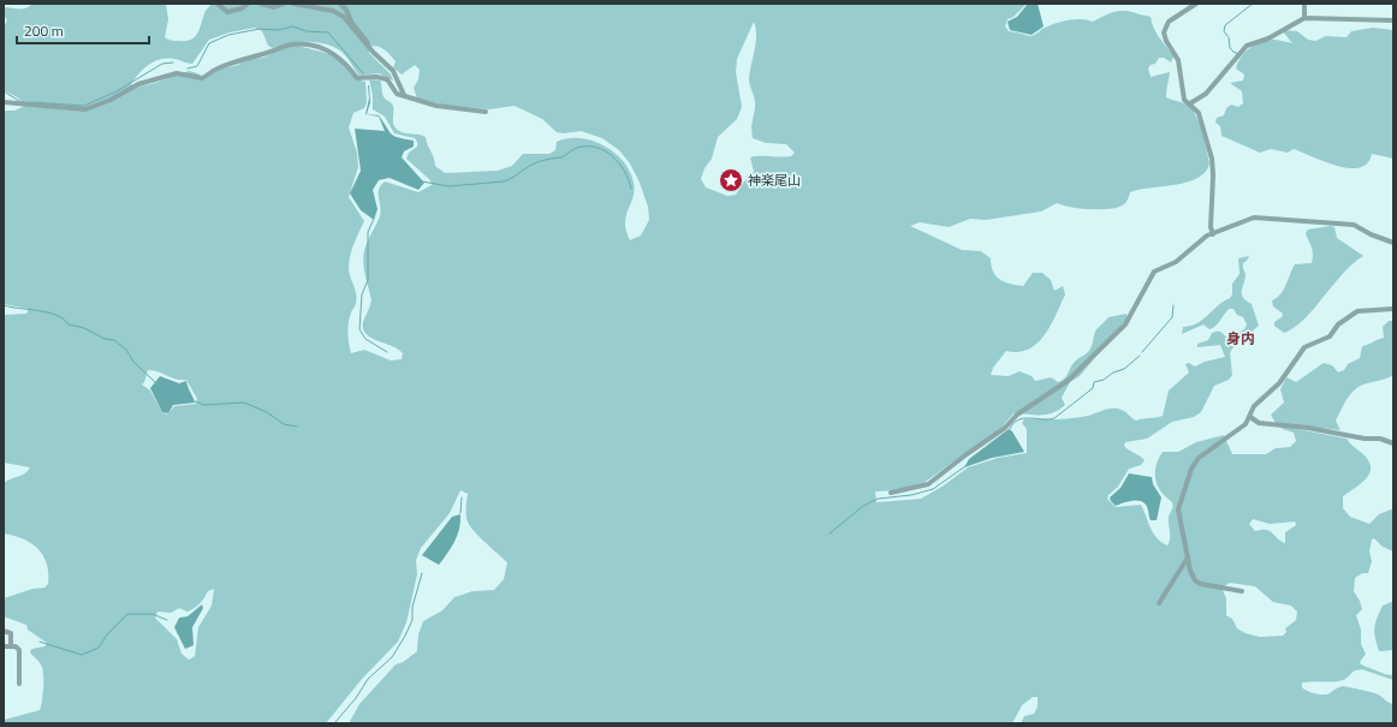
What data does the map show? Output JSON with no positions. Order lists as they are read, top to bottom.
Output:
{
  "districts": ["身内"],
  "places": {
    "place": ["神楽尾山"]
  },
  "scale_bar": "200 m"
}
